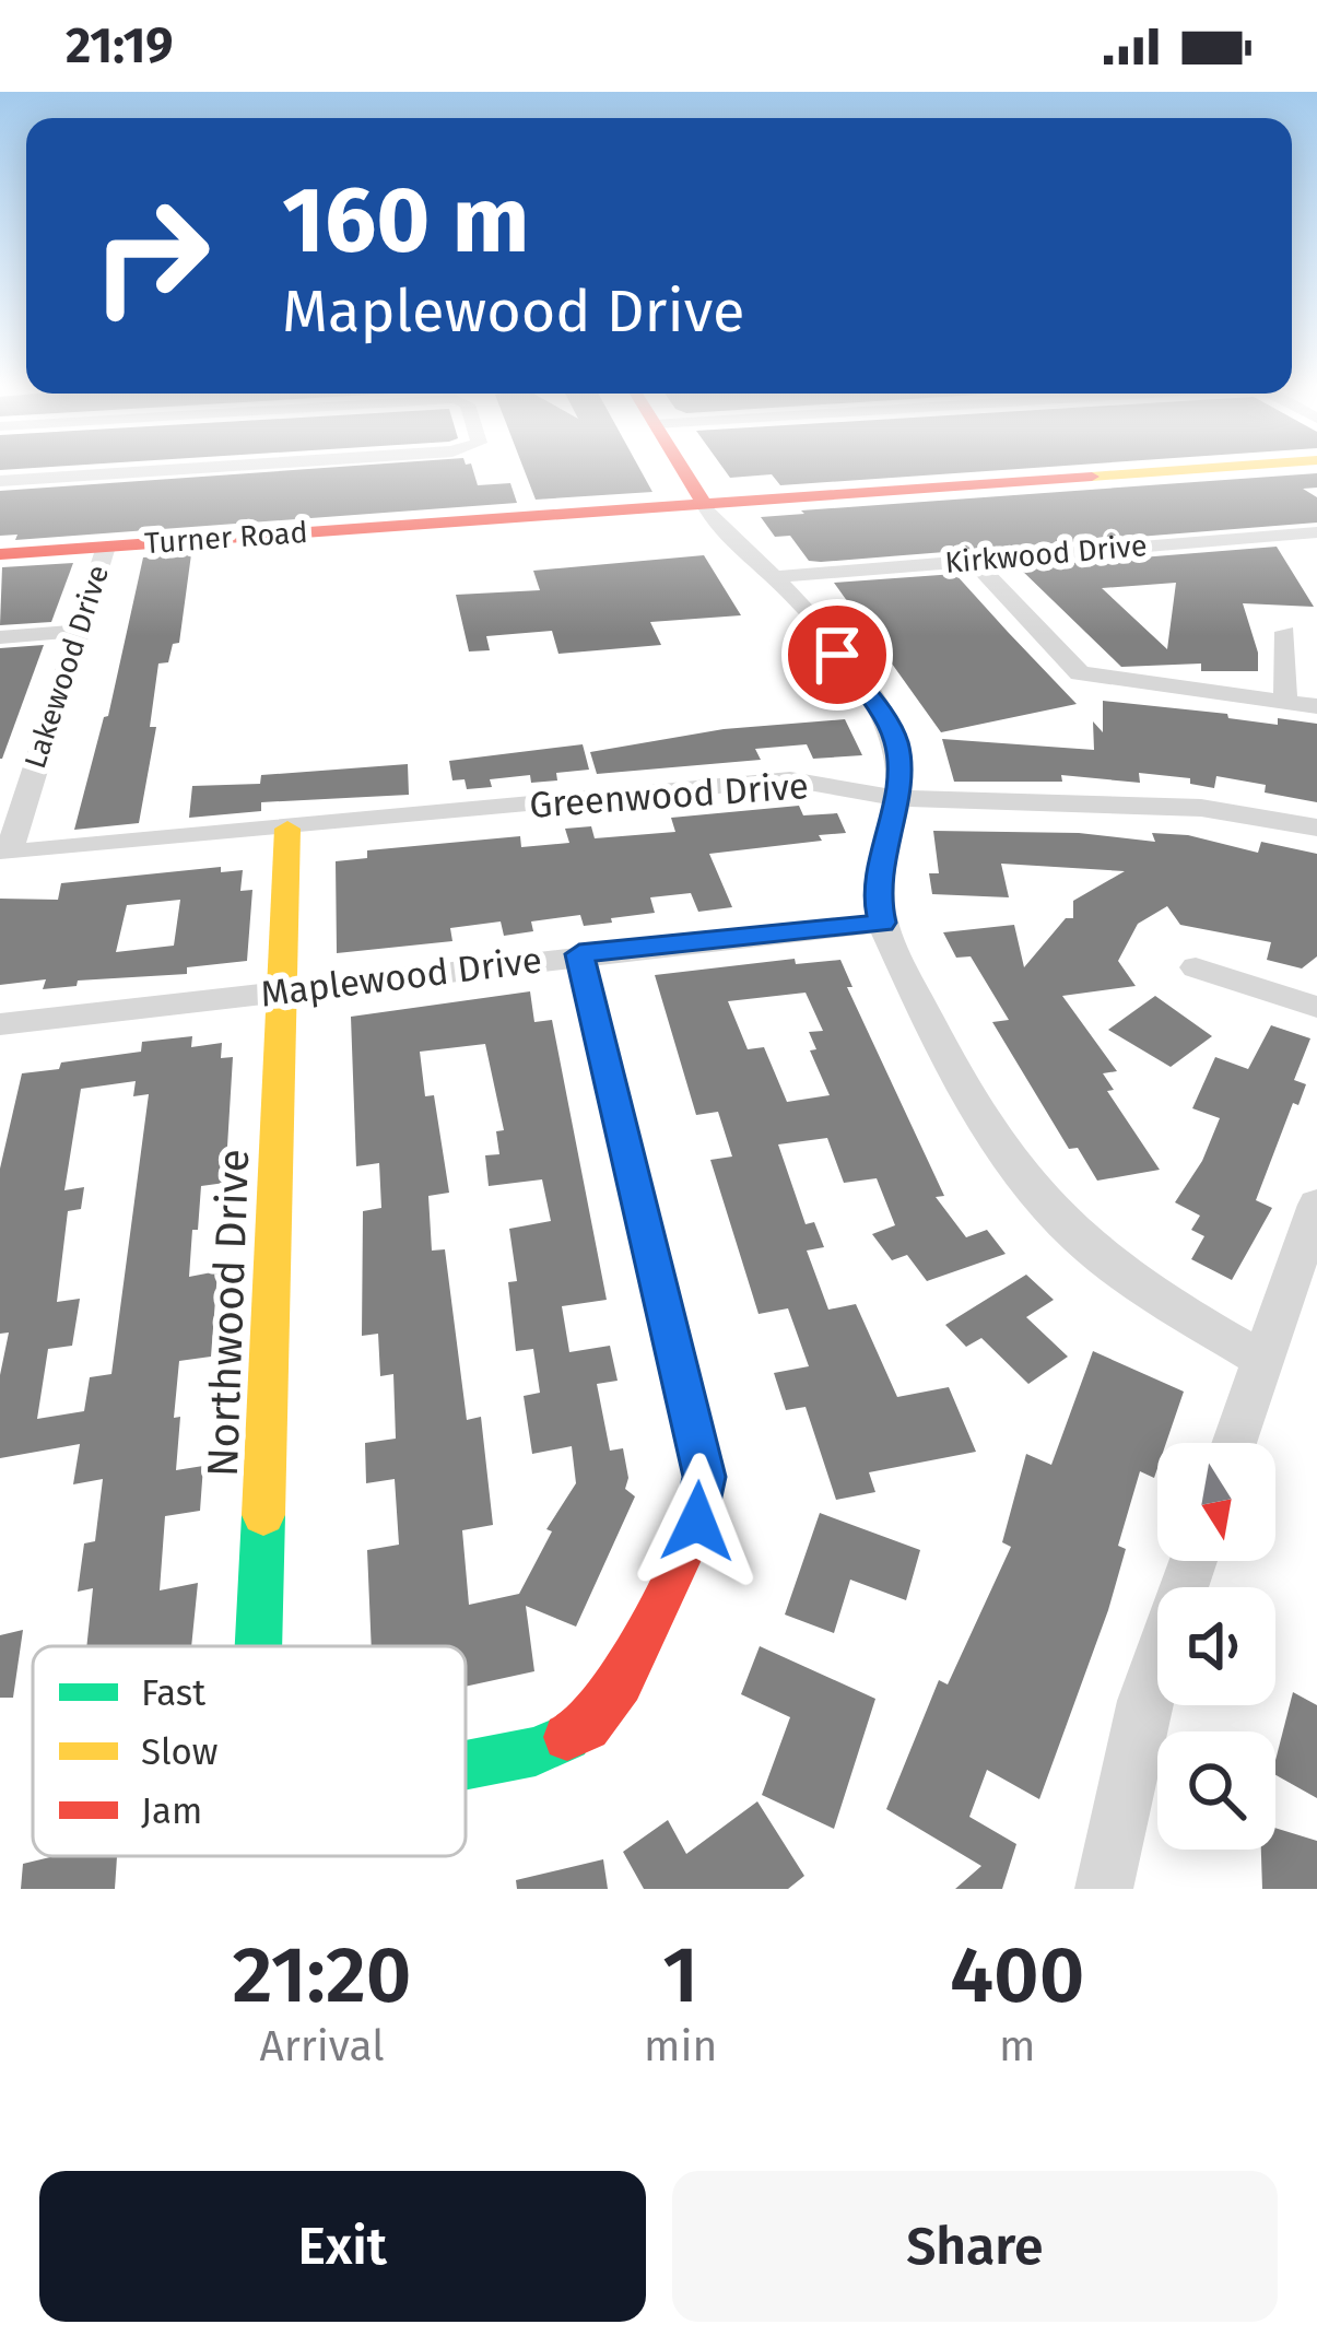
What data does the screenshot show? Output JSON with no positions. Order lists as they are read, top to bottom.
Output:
{
  "streets": {
    "main road": ["Turner Road", "Northwood Drive"],
    "street": [
      "Kirkwood Drive",
      "Lakewood Drive",
      "Greenwood Drive",
      "Maplewood Drive"
    ]
  },
  "crossings": [
    ["Turner Road", "Lakewood Drive"],
    ["Lakewood Drive", "Greenwood Drive"],
    ["Greenwood Drive", "Northwood Drive"],
    ["Maplewood Drive", "Northwood Drive"]
  ],
  "legend": ["Fast", "Slow", "Jam"],
  "north": "bottom",
  "page": {
    "status": "21:19",
    "turn": ["160 m", "Maplewood Drive"],
    "eta": [
      "21:20",
      "Arrival",
      "1",
      "min",
      "400",
      "m"
    ],
    "buttons": ["Exit", "Share"]
  }
}
